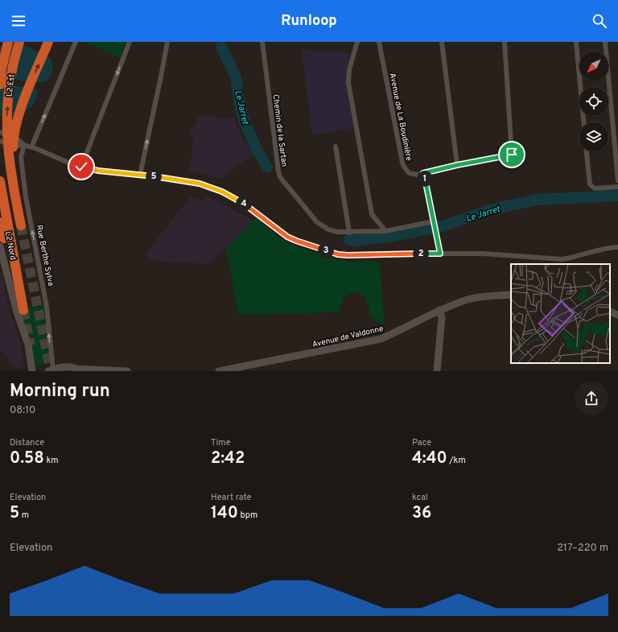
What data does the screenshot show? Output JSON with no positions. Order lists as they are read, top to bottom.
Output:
{
  "streets": {
    "highway": ["L2 Est", "L2 Nord"],
    "street": [
      "Avenue de La Boudinière",
      "Chemin de la Sartan",
      "Rue Berthe Sylva",
      "Avenue de Valdonne"
    ]
  },
  "crossings": [
    ["L2 Est", "L2 Nord"]
  ],
  "water": ["Le Jarret"],
  "north": "bottom left",
  "page": {
    "header": "Runloop",
    "pins": [
      "5",
      "1",
      "4",
      "3",
      "2"
    ],
    "heading": ["Morning run", "08:10"],
    "stats": [
      ["Distance", "0.58 km"],
      ["Time", "2:42"],
      ["Pace", "4:40 /km"],
      ["Elevation", "5 m"],
      ["Heart rate", "140 bpm"],
      ["kcal", "36"]
    ],
    "chart": ["Elevation", "217–220 m"]
  }
}
